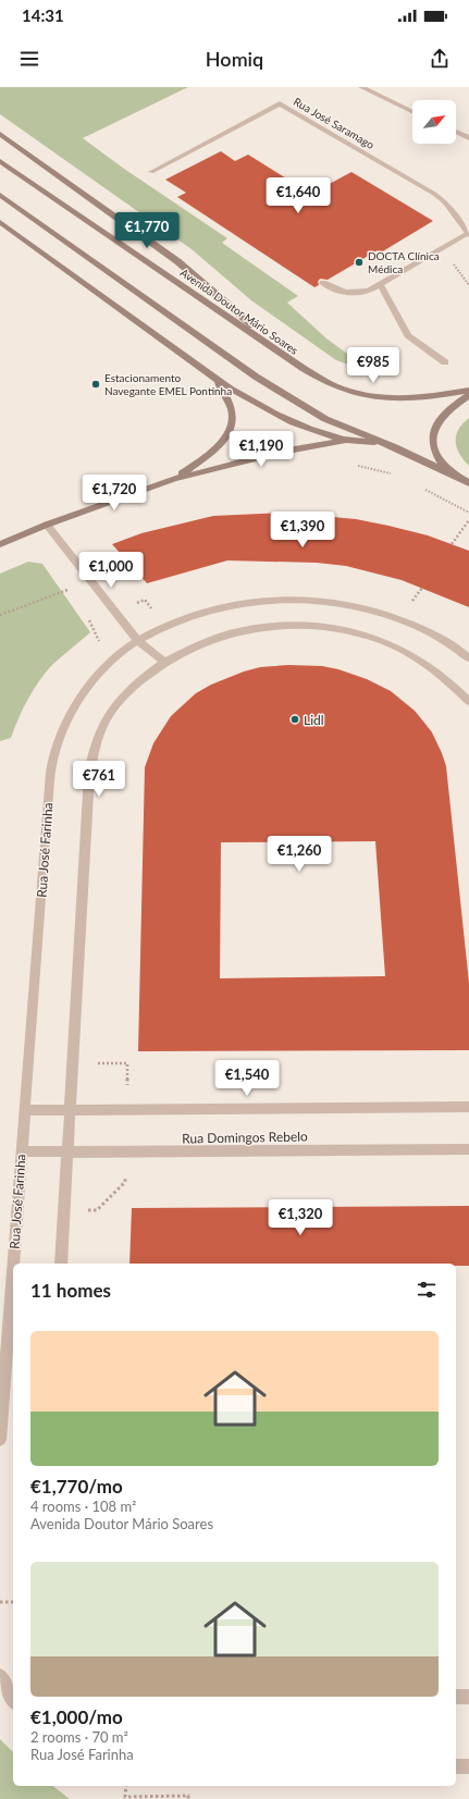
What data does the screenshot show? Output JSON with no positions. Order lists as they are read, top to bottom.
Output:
{
  "streets": {
    "main road": ["Avenida Doutor Mário Soares"],
    "street": ["Rua José Saramago", "Rua José Farinha", "Rua Domingos Rebelo"]
  },
  "crossings": [
    ["Rua José Farinha", "Rua Domingos Rebelo"]
  ],
  "places": ["DOCTA Clínica Médica", "Estacionamento Navegante EMEL Pontinha", "Lidl"],
  "north": "top right",
  "page": {
    "status": "14:31",
    "header": "Homiq",
    "price": [
      "€1,640",
      "€1,770",
      "€985",
      "€1,190",
      "€1,720",
      "€1,390",
      "€1,000",
      "€761",
      "€1,260",
      "€1,540",
      "€1,320"
    ],
    "heading": "11 homes",
    "list": [
      {
        "name": "€1,770/mo",
        "note": "4 rooms · 108 m² · Avenida Doutor Mário Soares"
      },
      {
        "name": "€1,000/mo",
        "note": "2 rooms · 70 m² · Rua José Farinha"
      }
    ]
  }
}
